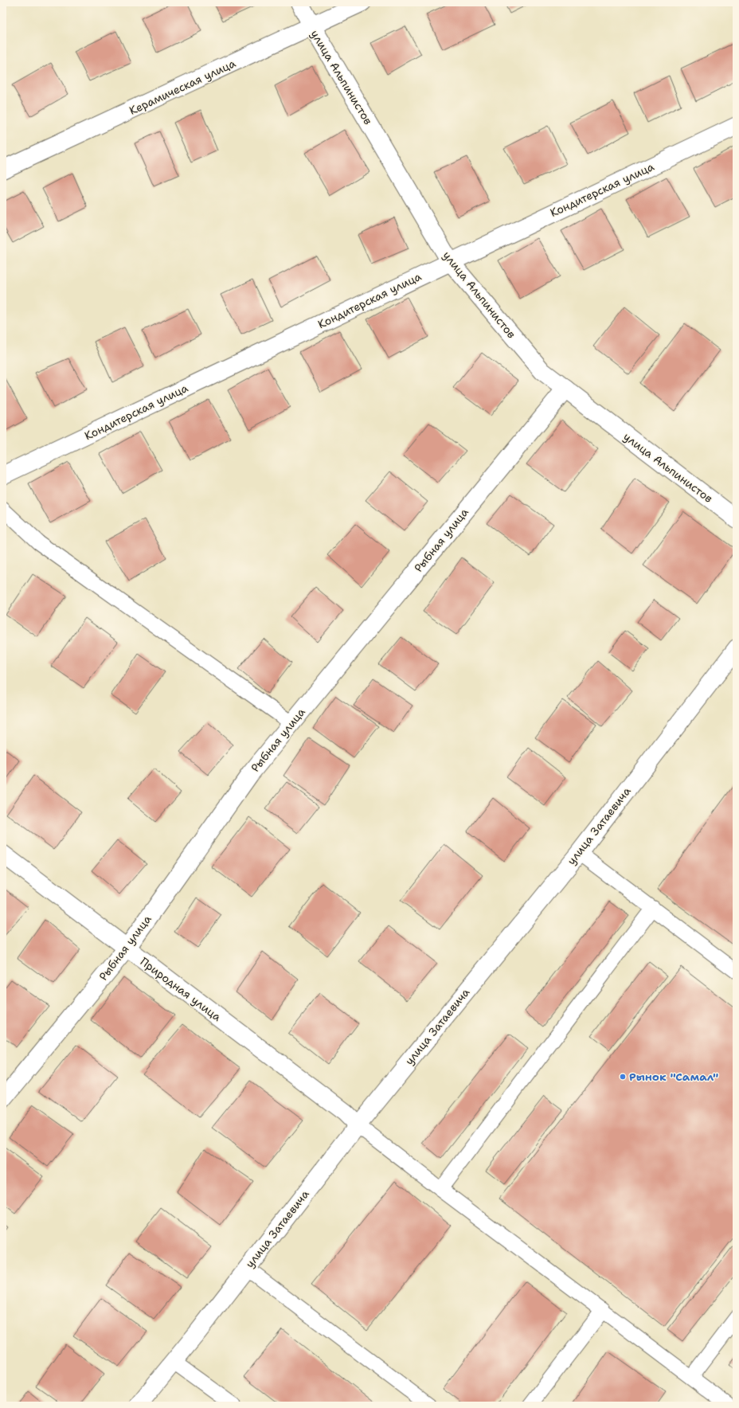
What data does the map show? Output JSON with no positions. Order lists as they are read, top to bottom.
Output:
{
  "streets": {
    "street": [
      "улица Альпинистов",
      "Керамическая улица",
      "Кондитерская улица",
      "Рыбная улица",
      "улица Затаевича",
      "Природная улица"
    ]
  },
  "crossings": [
    ["улица Альпинистов", "Керамическая улица"],
    ["улица Альпинистов", "Кондитерская улица"],
    ["улица Альпинистов", "Рыбная улица"],
    ["Рыбная улица", "Природная улица"],
    ["улица Затаевича", "Природная улица"]
  ],
  "places": ["Рынок \"Самал\""]
}
